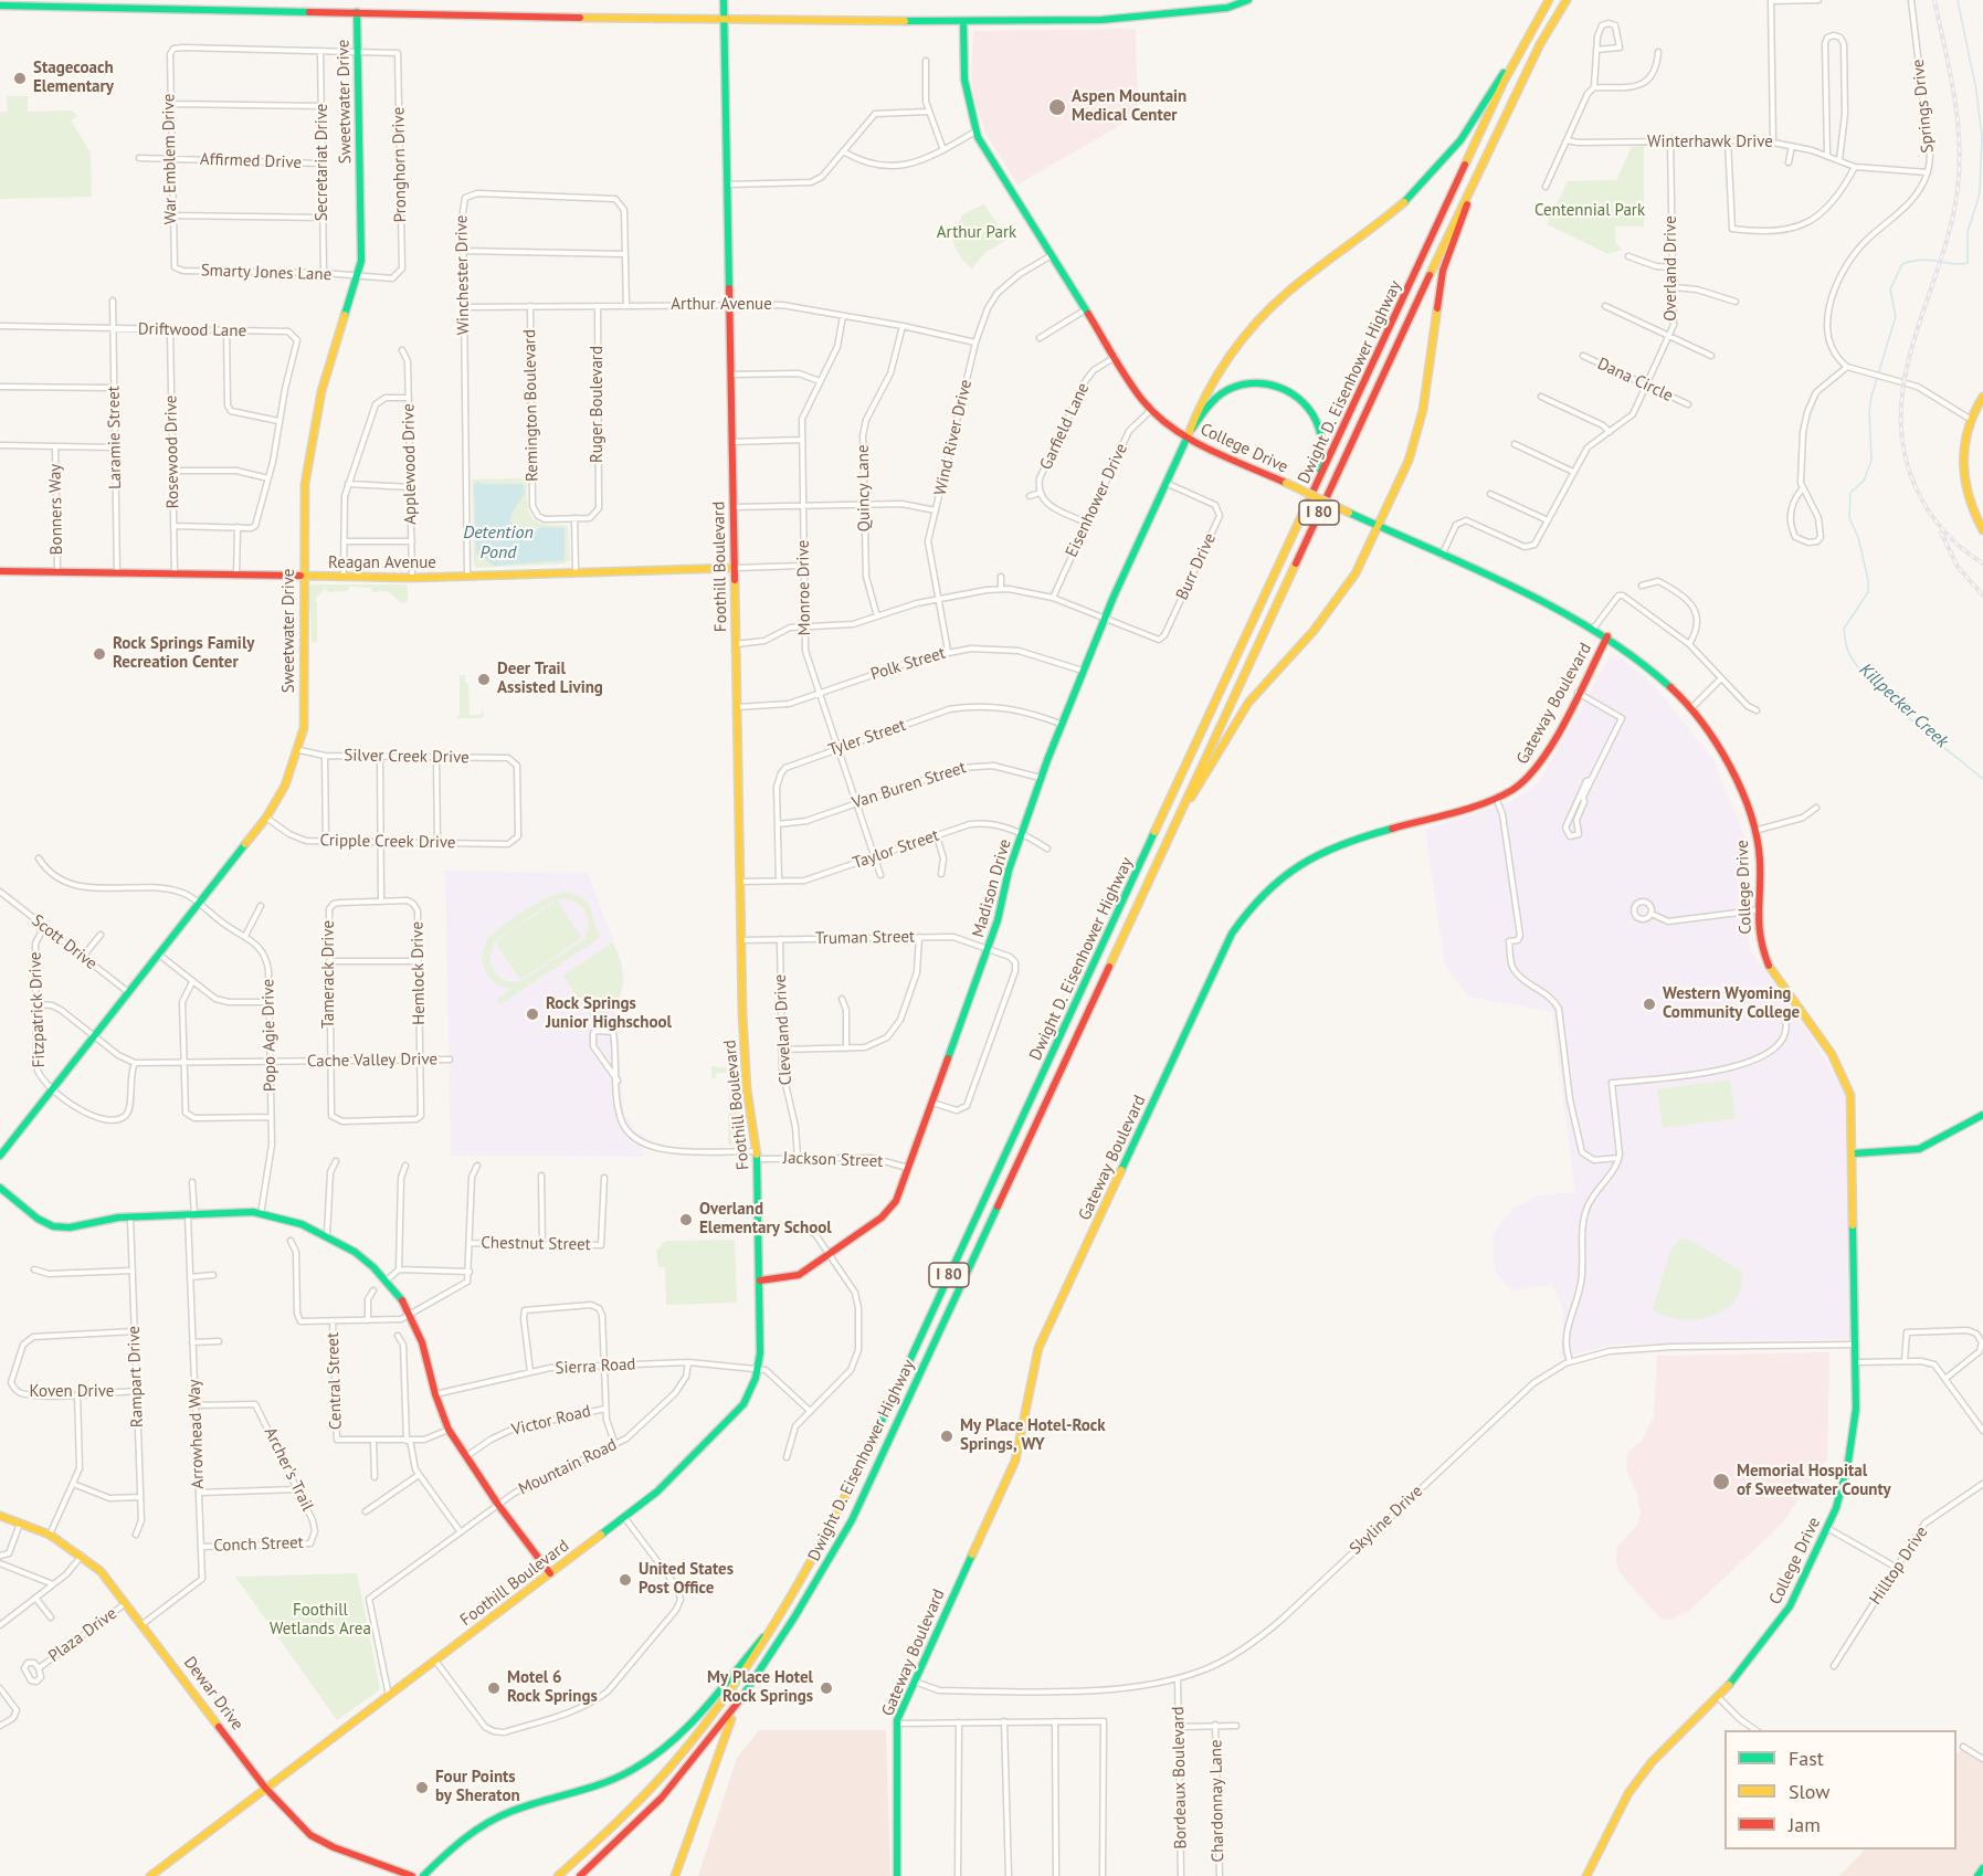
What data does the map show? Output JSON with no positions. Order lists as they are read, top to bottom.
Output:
{
  "streets": {
    "main road": [
      "Sweetwater Drive",
      "Dwight D. Eisenhower Highway",
      "College Drive",
      "I 80",
      "Reagan Avenue",
      "Foothill Boulevard",
      "Gateway Boulevard",
      "Madison Drive",
      "Dewar Drive"
    ],
    "street": [
      "Springs Drive",
      "Winterhawk Drive",
      "War Emblem Drive",
      "Affirmed Drive",
      "Secretariat Drive",
      "Pronghorn Drive",
      "Overland Drive",
      "Smarty Jones Lane",
      "Winchester Drive",
      "Arthur Avenue",
      "Driftwood Lane",
      "Dana Circle",
      "Ruger Boulevard",
      "Remington Boulevard",
      "Garfield Lane",
      "Laramie Street",
      "Wind River Drive",
      "Rosewood Drive",
      "Applewood Drive",
      "Quincy Lane",
      "Eisenhower Drive",
      "Bonners Way",
      "Burr Drive",
      "Monroe Drive",
      "Polk Street",
      "Tyler Street",
      "Silver Creek Drive",
      "Van Buren Street",
      "Cripple Creek Drive",
      "Taylor Street",
      "Truman Street",
      "Scott Drive",
      "Hemlock Drive",
      "Tamerack Drive",
      "Fitzpatrick Drive",
      "Cleveland Drive",
      "Popo Agie Drive",
      "Cache Valley Drive",
      "Jackson Street",
      "Chestnut Street",
      "Sierra Road",
      "Rampart Drive",
      "Central Street",
      "Koven Drive",
      "Victor Road",
      "Arrowhead Way",
      "Mountain Road",
      "Archer's Trail",
      "Skyline Drive",
      "Conch Street",
      "Hilltop Drive",
      "Plaza Drive",
      "Bordeaux Boulevard",
      "Chardonnay Lane"
    ]
  },
  "crossings": [
    ["Sweetwater Drive", "Pronghorn Drive"],
    ["Sweetwater Drive", "Smarty Jones Lane"],
    ["Sweetwater Drive", "Reagan Avenue"],
    ["Sweetwater Drive", "Silver Creek Drive"],
    ["Sweetwater Drive", "Cripple Creek Drive"],
    ["Sweetwater Drive", "Scott Drive"],
    ["Sweetwater Drive", "Fitzpatrick Drive"],
    ["Sweetwater Drive", "Popo Agie Drive"],
    ["Springs Drive", "Winterhawk Drive"],
    ["Winterhawk Drive", "Overland Drive"],
    ["War Emblem Drive", "Affirmed Drive"],
    ["War Emblem Drive", "Secretariat Drive"],
    ["War Emblem Drive", "Smarty Jones Lane"],
    ["Affirmed Drive", "Secretariat Drive"],
    ["Secretariat Drive", "Smarty Jones Lane"],
    ["Pronghorn Drive", "Smarty Jones Lane"],
    ["Overland Drive", "Dana Circle"],
    ["Overland Drive", "College Drive"],
    ["Winchester Drive", "Arthur Avenue"],
    ["Winchester Drive", "Reagan Avenue"],
    ["Arthur Avenue", "Ruger Boulevard"],
    ["Arthur Avenue", "Remington Boulevard"],
    ["Arthur Avenue", "Wind River Drive"],
    ["Arthur Avenue", "Quincy Lane"],
    ["Arthur Avenue", "Foothill Boulevard"],
    ["Arthur Avenue", "Monroe Drive"],
    ["Driftwood Lane", "Laramie Street"],
    ["Driftwood Lane", "Rosewood Drive"],
    ["Dwight D. Eisenhower Highway", "I 80"],
    ["Ruger Boulevard", "Remington Boulevard"],
    ["Garfield Lane", "College Drive"],
    ["Garfield Lane", "Eisenhower Drive"],
    ["Laramie Street", "Reagan Avenue"],
    ["Wind River Drive", "College Drive"],
    ["Wind River Drive", "Polk Street"],
    ["College Drive", "Eisenhower Drive"],
    ["College Drive", "I 80"],
    ["College Drive", "Gateway Boulevard"],
    ["College Drive", "Madison Drive"],
    ["College Drive", "Skyline Drive"],
    ["Rosewood Drive", "Reagan Avenue"],
    ["Applewood Drive", "Reagan Avenue"],
    ["Bonners Way", "Reagan Avenue"],
    ["I 80", "Madison Drive"],
    ["Reagan Avenue", "Foothill Boulevard"],
    ["Reagan Avenue", "Monroe Drive"],
    ["Foothill Boulevard", "Polk Street"],
    ["Foothill Boulevard", "Taylor Street"],
    ["Foothill Boulevard", "Madison Drive"],
    ["Foothill Boulevard", "Truman Street"],
    ["Foothill Boulevard", "Jackson Street"],
    ["Foothill Boulevard", "Sierra Road"],
    ["Foothill Boulevard", "Mountain Road"],
    ["Foothill Boulevard", "Dewar Drive"],
    ["Burr Drive", "Madison Drive"],
    ["Monroe Drive", "Polk Street"],
    ["Monroe Drive", "Tyler Street"],
    ["Monroe Drive", "Van Buren Street"],
    ["Monroe Drive", "Taylor Street"],
    ["Polk Street", "Madison Drive"],
    ["Gateway Boulevard", "Skyline Drive"],
    ["Tyler Street", "Van Buren Street"],
    ["Tyler Street", "Taylor Street"],
    ["Tyler Street", "Madison Drive"],
    ["Silver Creek Drive", "Cripple Creek Drive"],
    ["Van Buren Street", "Madison Drive"],
    ["Taylor Street", "Madison Drive"],
    ["Madison Drive", "Truman Street"],
    ["Madison Drive", "Jackson Street"],
    ["Truman Street", "Cleveland Drive"],
    ["Scott Drive", "Fitzpatrick Drive"],
    ["Hemlock Drive", "Tamerack Drive"],
    ["Hemlock Drive", "Cache Valley Drive"],
    ["Tamerack Drive", "Cache Valley Drive"],
    ["Cleveland Drive", "Jackson Street"],
    ["Popo Agie Drive", "Cache Valley Drive"],
    ["Sierra Road", "Mountain Road"],
    ["Rampart Drive", "Koven Drive"],
    ["Arrowhead Way", "Archer's Trail"],
    ["Arrowhead Way", "Conch Street"],
    ["Arrowhead Way", "Dewar Drive"],
    ["Archer's Trail", "Conch Street"],
    ["Skyline Drive", "Bordeaux Boulevard"],
    ["Plaza Drive", "Dewar Drive"]
  ],
  "water": ["Detention Pond", "Killpecker Creek"],
  "parks": ["Centennial Park", "Arthur Park", "Foothill Wetlands Area"],
  "places": [
    "Stagecoach Elementary",
    "Aspen Mountain Medical Center",
    "Rock Springs Family Recreation Center",
    "Deer Trail Assisted Living",
    "Western Wyoming Community College",
    "Rock Springs Junior Highschool",
    "Overland Elementary School",
    "My Place Hotel-Rock Springs, WY",
    "Memorial Hospital of Sweetwater County",
    "United States Post Office",
    "Motel 6 Rock Springs",
    "My Place Hotel Rock Springs",
    "Four Points by Sheraton"
  ],
  "legend": ["Fast", "Slow", "Jam"]
}
